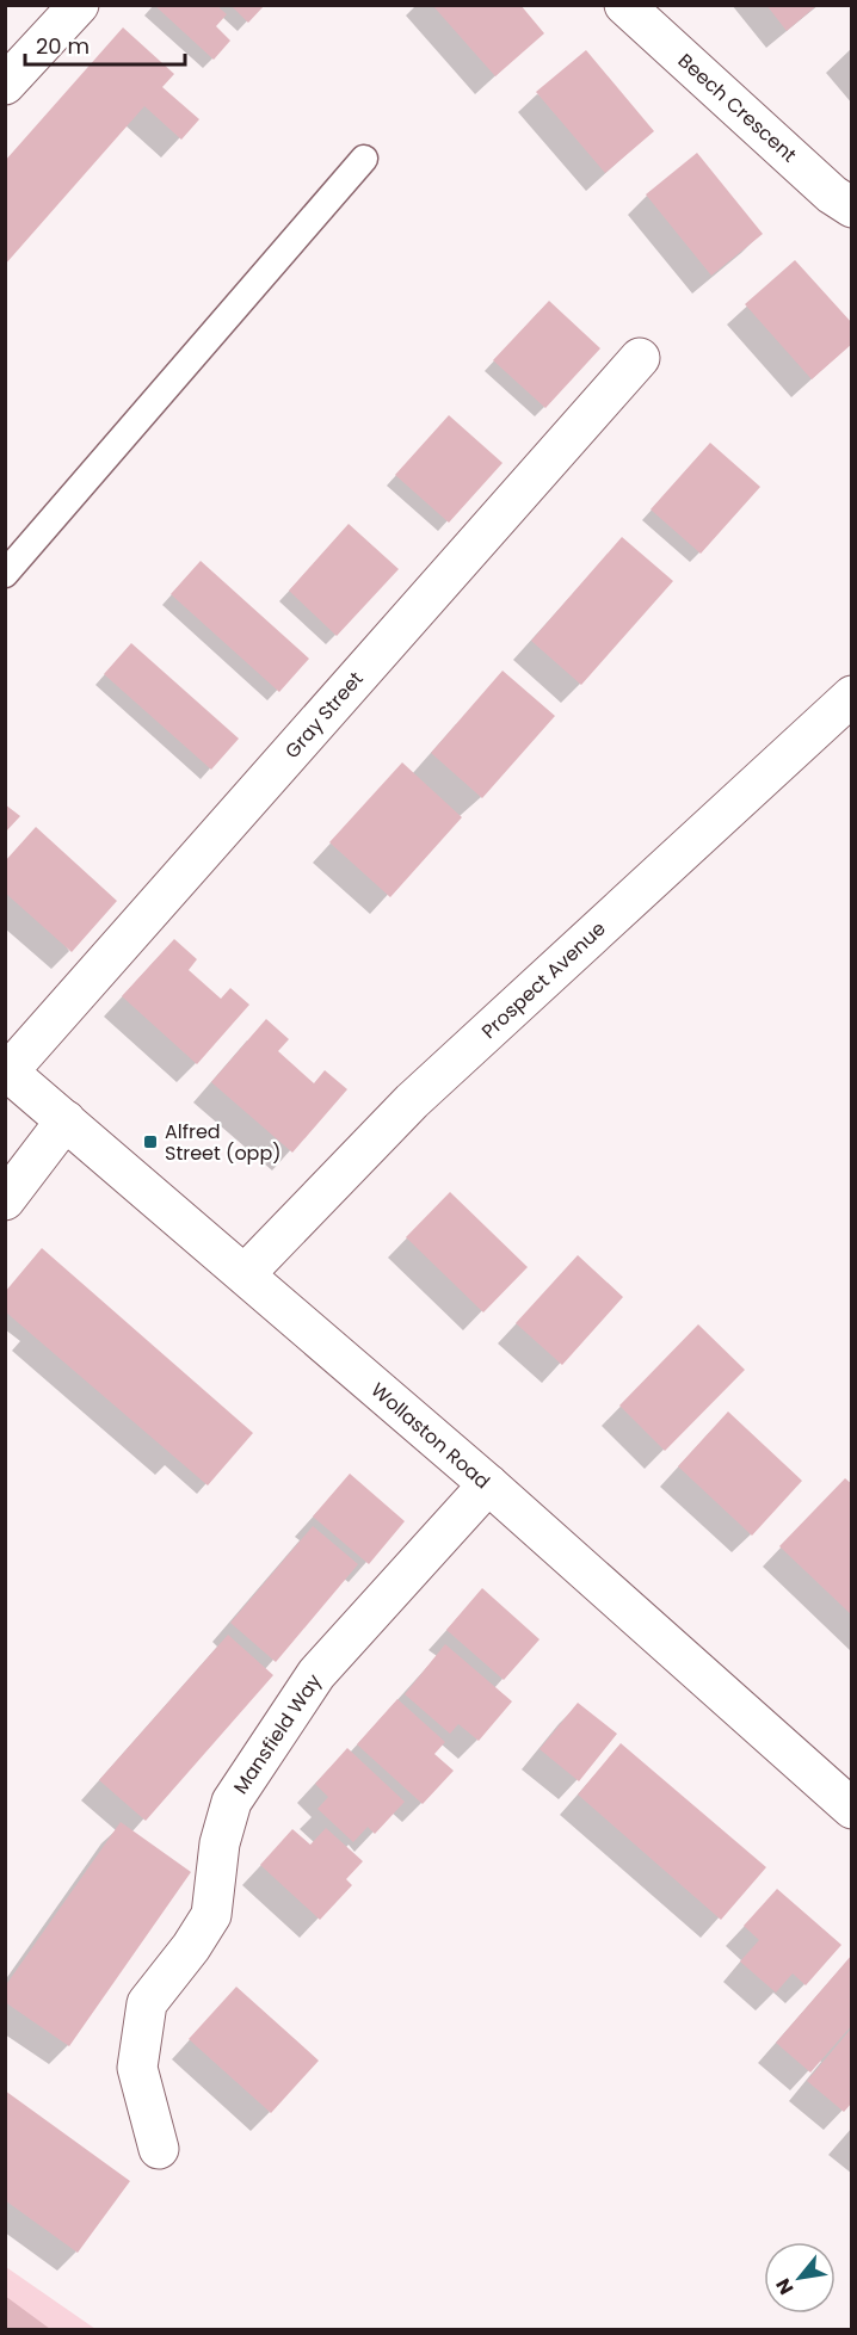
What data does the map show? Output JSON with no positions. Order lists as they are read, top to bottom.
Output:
{
  "streets": {
    "street": [
      "Beech Crescent",
      "Gray Street",
      "Prospect Avenue",
      "Wollaston Road",
      "Mansfield Way"
    ]
  },
  "crossings": [
    ["Gray Street", "Wollaston Road"],
    ["Prospect Avenue", "Wollaston Road"],
    ["Wollaston Road", "Mansfield Way"]
  ],
  "places": {
    "transit": ["Alfred Street (opp)"]
  },
  "scale_bar": "20 m",
  "north": "bottom left"
}
